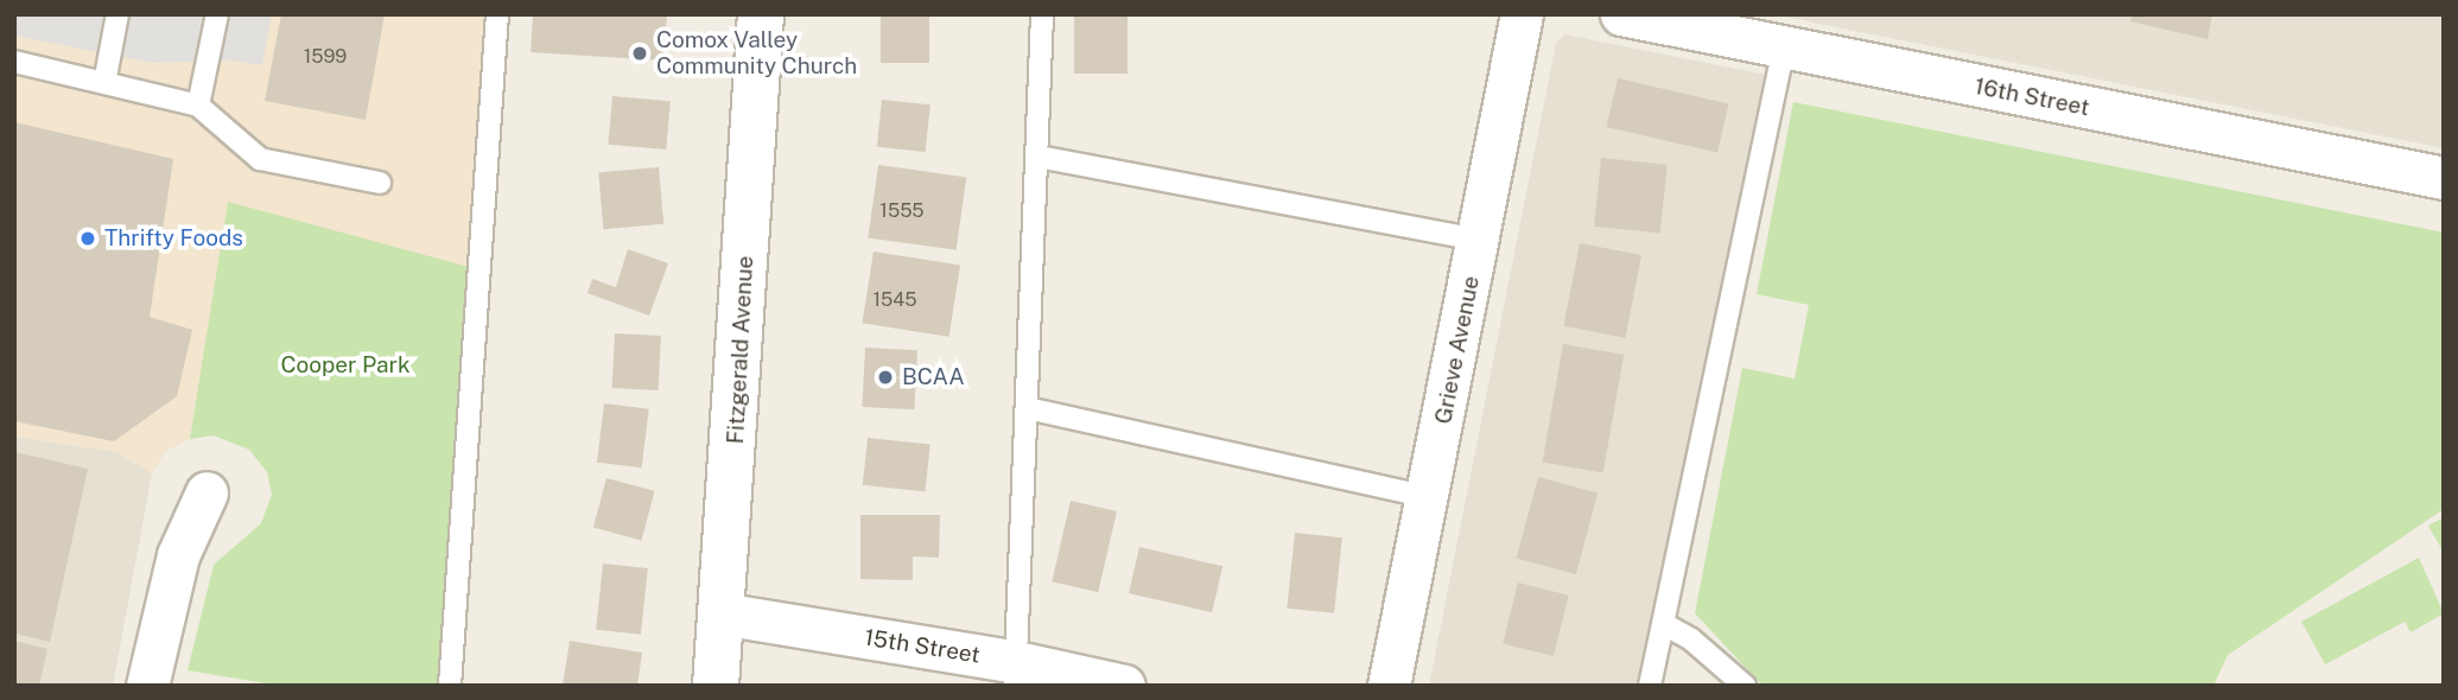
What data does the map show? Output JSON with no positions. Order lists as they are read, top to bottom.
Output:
{
  "streets": {
    "street": [
      "16th Street",
      "Fitzgerald Avenue",
      "Grieve Avenue",
      "15th Street"
    ]
  },
  "crossings": [
    ["Fitzgerald Avenue", "15th Street"]
  ],
  "parks": ["Cooper Park"],
  "places": ["Comox Valley Community Church", "Thrifty Foods", "BCAA"],
  "house_numbers": ["1599", "1555", "1545"]
}
